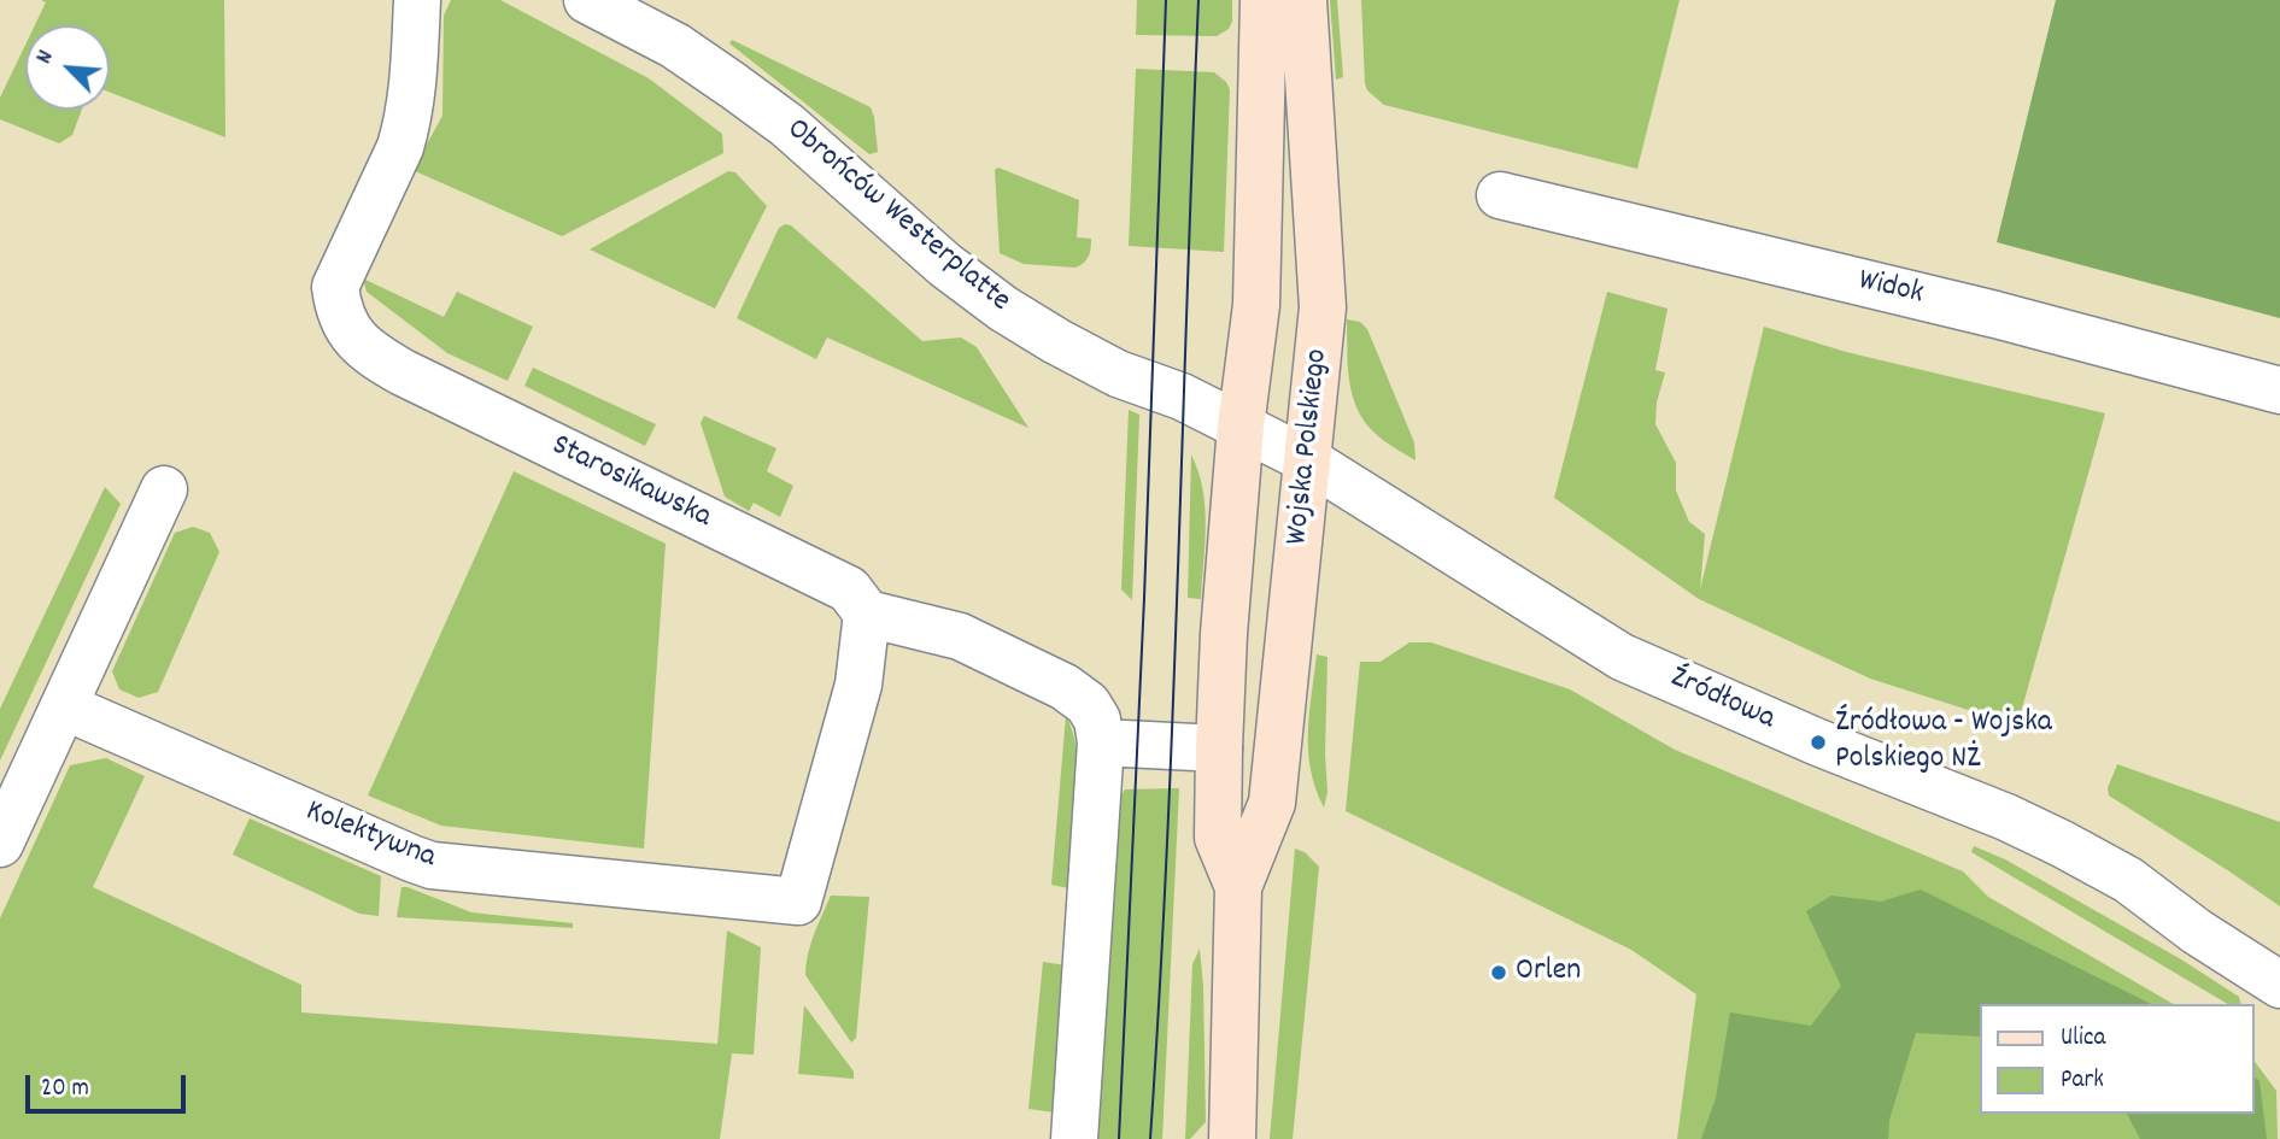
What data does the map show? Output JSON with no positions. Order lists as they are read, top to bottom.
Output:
{
  "streets": {
    "main road": ["Wojska Polskiego"],
    "street": [
      "Obrońców Westerplatte",
      "Widok",
      "Starosikawska",
      "Źródłowa",
      "Kolektywna"
    ]
  },
  "crossings": [
    ["Obrońców Westerplatte", "Wojska Polskiego"],
    ["Obrońców Westerplatte", "Źródłowa"],
    ["Wojska Polskiego", "Źródłowa"],
    ["Starosikawska", "Kolektywna"]
  ],
  "places": ["Źródłowa - Wojska Polskiego NŻ", "Orlen"],
  "legend": ["Ulica", "Park"],
  "scale_bar": "20 m",
  "north": "top left"
}
